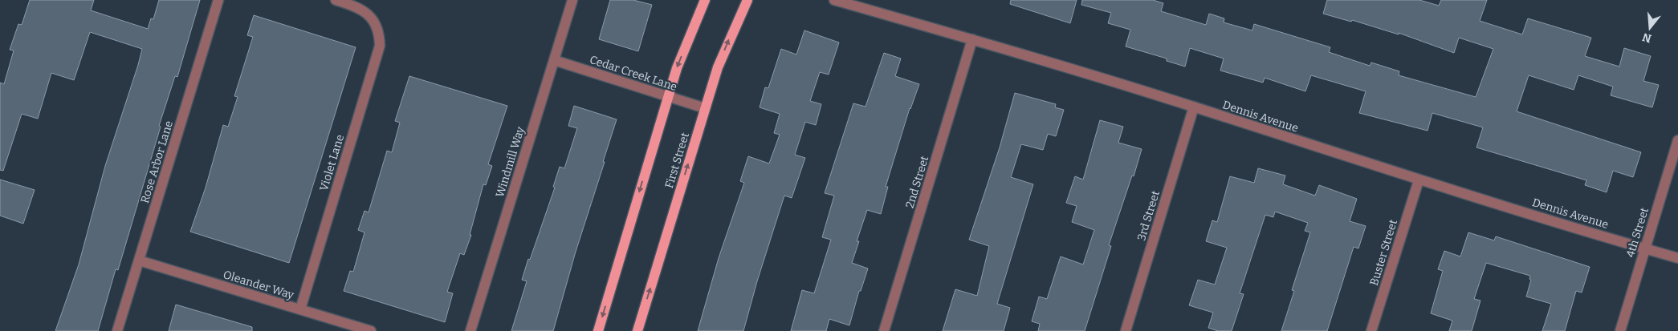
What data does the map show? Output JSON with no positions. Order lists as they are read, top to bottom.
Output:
{
  "streets": {
    "main road": ["First Street"],
    "street": [
      "Cedar Creek Lane",
      "Dennis Avenue",
      "Rose Arbor Lane",
      "Windmill Way",
      "Violet Lane",
      "2nd Street",
      "3rd Street",
      "4th Street",
      "Buster Street",
      "Oleander Way"
    ]
  },
  "crossings": [
    ["Cedar Creek Lane", "First Street"],
    ["Cedar Creek Lane", "Windmill Way"],
    ["Dennis Avenue", "2nd Street"],
    ["Dennis Avenue", "3rd Street"],
    ["Dennis Avenue", "4th Street"],
    ["Dennis Avenue", "Buster Street"],
    ["Rose Arbor Lane", "Oleander Way"],
    ["Violet Lane", "Oleander Way"]
  ],
  "north": "bottom"
}
